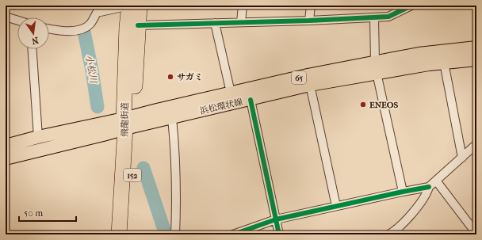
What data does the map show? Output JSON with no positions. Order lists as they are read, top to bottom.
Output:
{
  "streets": {
    "highway": ["飛龍街道", "152"],
    "main road": ["65", "浜松環状線"]
  },
  "crossings": [
    ["浜松環状線", "飛龍街道"]
  ],
  "water": ["小松川"],
  "places": ["サガミ", "ENEOS"],
  "scale_bar": "50 m",
  "north": "bottom"
}
